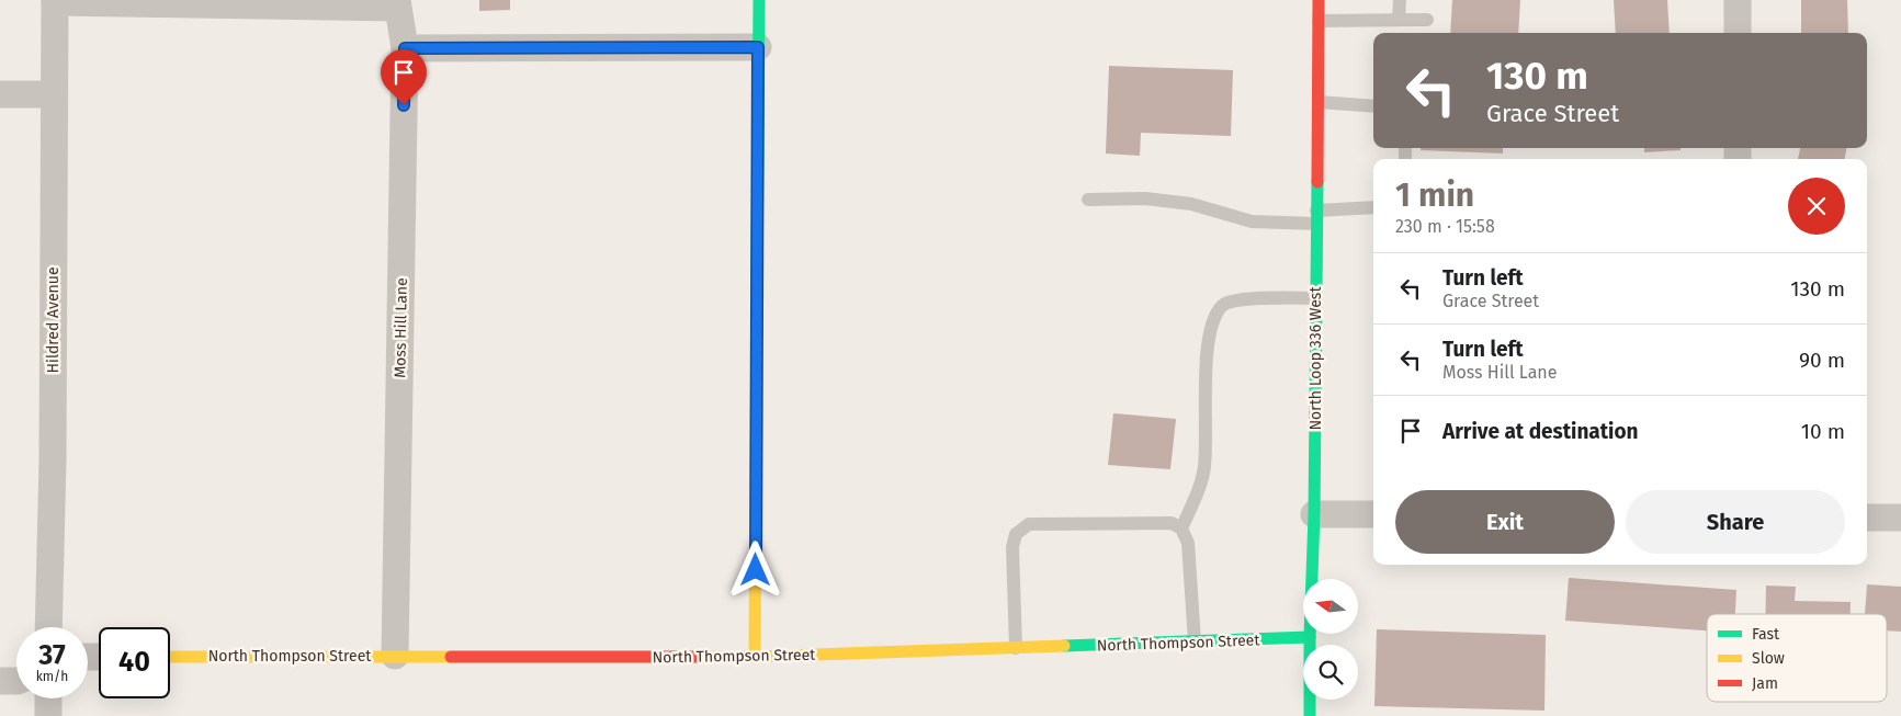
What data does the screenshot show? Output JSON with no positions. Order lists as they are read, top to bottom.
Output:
{
  "streets": {
    "street": [
      "Hildred Avenue",
      "Moss Hill Lane",
      "North Loop 336 West",
      "North Thompson Street"
    ]
  },
  "crossings": [
    ["Moss Hill Lane", "North Thompson Street"],
    ["North Loop 336 West", "North Thompson Street"]
  ],
  "legend": ["Fast", "Slow", "Jam"],
  "north": "left",
  "page": {
    "turn": ["130 m", "Grace Street"],
    "heading": ["1 min", "230 m · 15:58"],
    "list": [
      {
        "name": "Turn left",
        "note": "Grace Street",
        "value": "130 m"
      },
      {
        "name": "Turn left",
        "note": "Moss Hill Lane",
        "value": "90 m"
      },
      {
        "name": "Arrive at destination",
        "value": "10 m"
      }
    ],
    "buttons": ["Exit", "Share"],
    "speed": "37 km/h",
    "limit": "40"
  }
}
